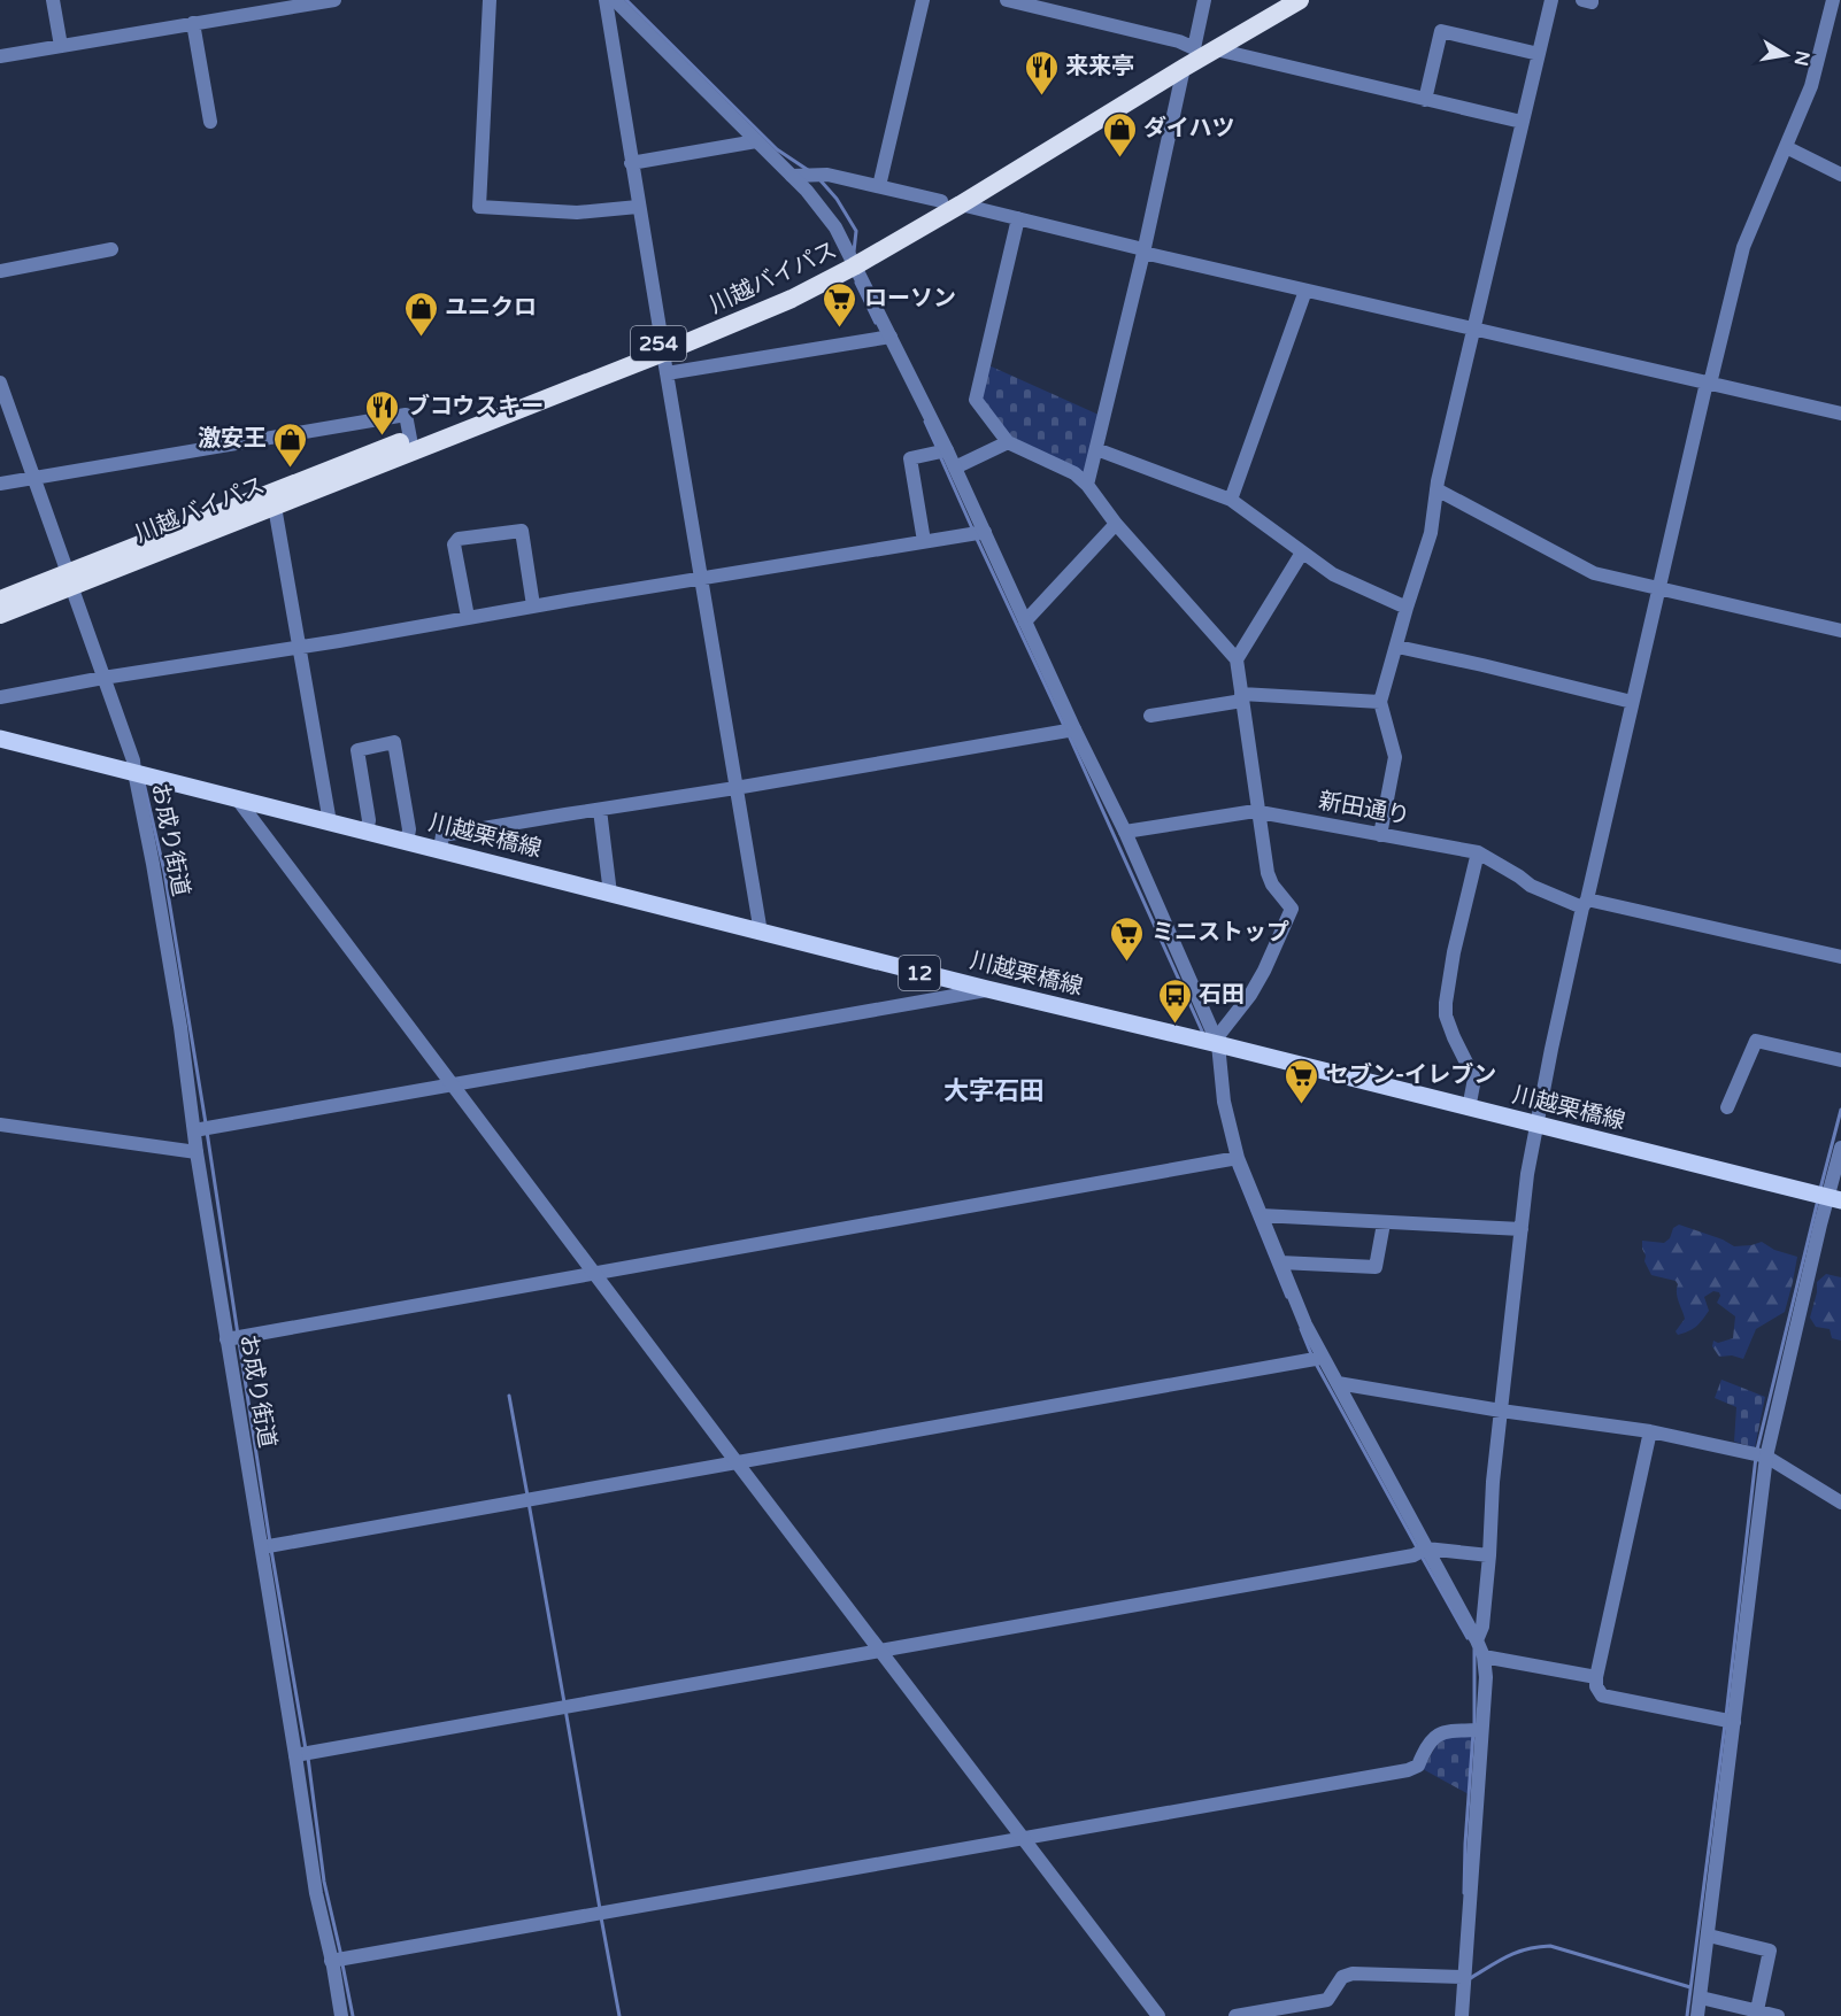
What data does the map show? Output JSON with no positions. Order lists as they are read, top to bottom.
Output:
{
  "streets": {
    "highway": ["川越バイパス", "254"],
    "main road": ["川越栗橋線", "12"],
    "street": ["新田通り", "お成り街道"]
  },
  "crossings": [
    ["川越バイパス", "お成り街道"],
    ["川越栗橋線", "お成り街道"]
  ],
  "districts": ["大字石田"],
  "places": {
    "restaurant": ["来来亭", "ブコウスキー"],
    "shop": ["ダイハツ", "ユニクロ", "激安王"],
    "supermarket": ["ローソン", "ミニストップ", "セブン-イレブン"],
    "bus stop": ["石田"]
  },
  "north": "right"
}
